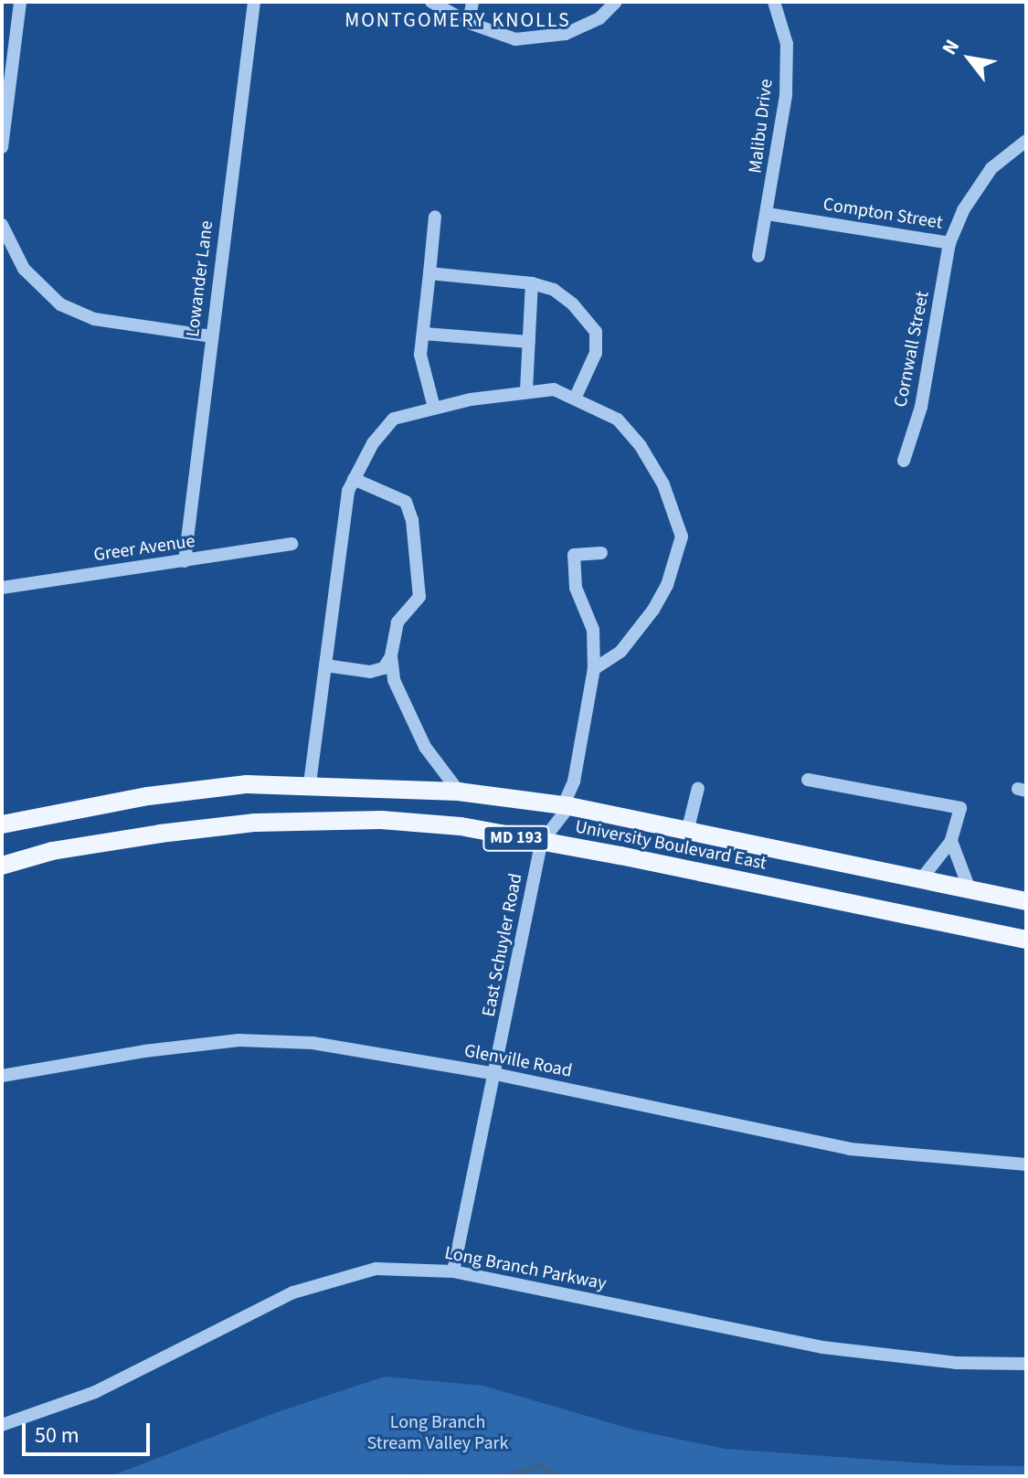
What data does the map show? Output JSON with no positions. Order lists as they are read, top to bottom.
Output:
{
  "streets": {
    "main road": ["MD 193", "University Boulevard East"],
    "street": [
      "Malibu Drive",
      "Compton Street",
      "Lowander Lane",
      "Cornwall Street",
      "Greer Avenue",
      "East Schuyler Road",
      "Glenville Road",
      "Long Branch Parkway"
    ]
  },
  "crossings": [
    ["Malibu Drive", "Compton Street"],
    ["Compton Street", "Cornwall Street"],
    ["Lowander Lane", "Greer Avenue"],
    ["University Boulevard East", "East Schuyler Road"],
    ["East Schuyler Road", "Glenville Road"],
    ["East Schuyler Road", "Long Branch Parkway"]
  ],
  "districts": ["MONTGOMERY KNOLLS"],
  "parks": ["Long Branch Stream Valley Park"],
  "scale_bar": "50 m",
  "north": "top left"
}
